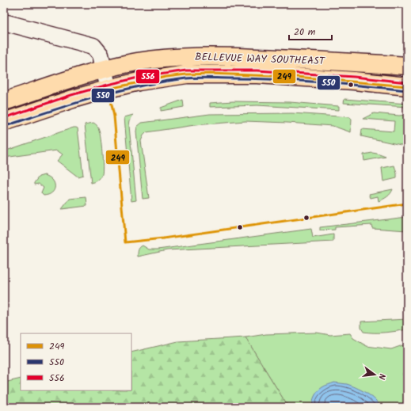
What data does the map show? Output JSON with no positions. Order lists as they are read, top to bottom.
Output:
{
  "streets": {
    "main road": ["BELLEVUE WAY SOUTHEAST"]
  },
  "lines": ["transit line 556", "transit line 249", "transit line 550"],
  "legend": ["249", "550", "556"],
  "scale_bar": "20 m",
  "north": "right"
}
